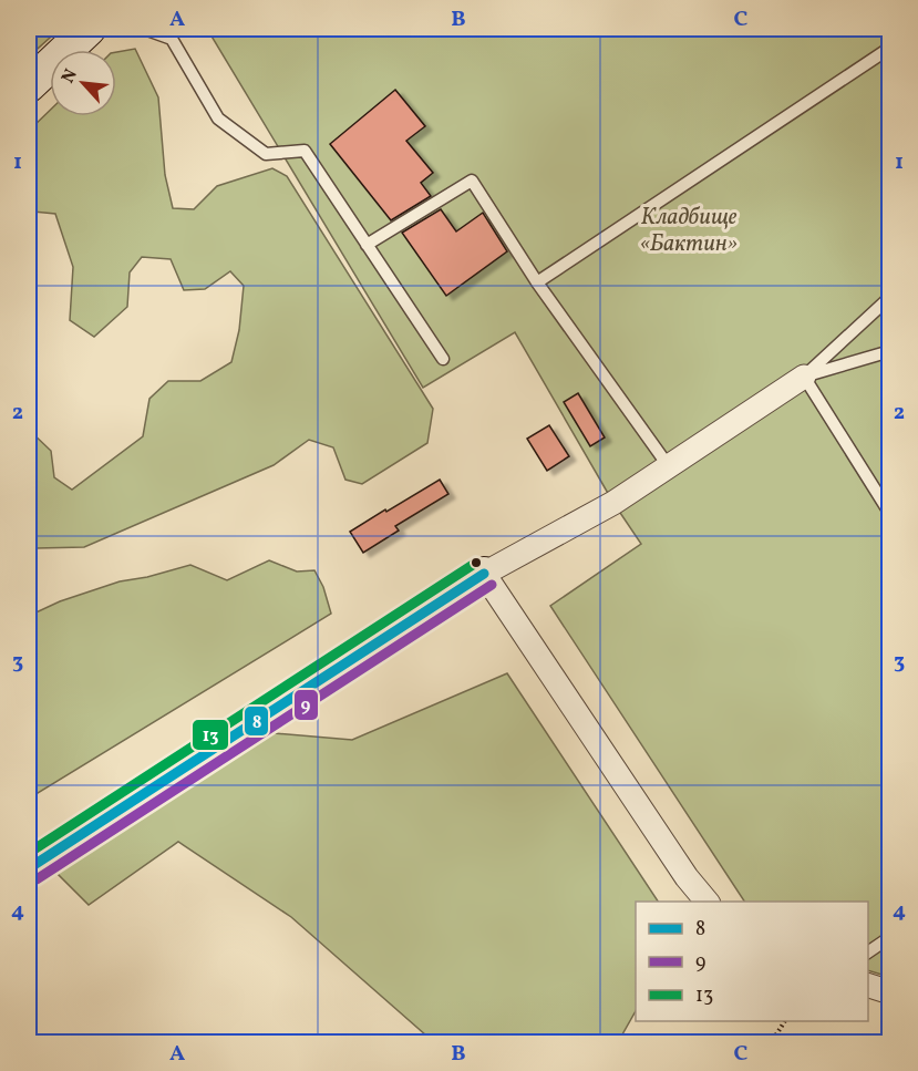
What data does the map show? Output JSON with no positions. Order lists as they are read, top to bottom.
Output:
{
  "parks": ["Кладбище «Бактин»"],
  "lines": ["transit line 13", "transit line 8", "transit line 9"],
  "legend": ["8", "9", "13"],
  "north": "top left",
  "grid": {
    "columns": ["A", "B", "C"],
    "rows": [
      "1",
      "2",
      "3",
      "4"
    ]
  }
}
